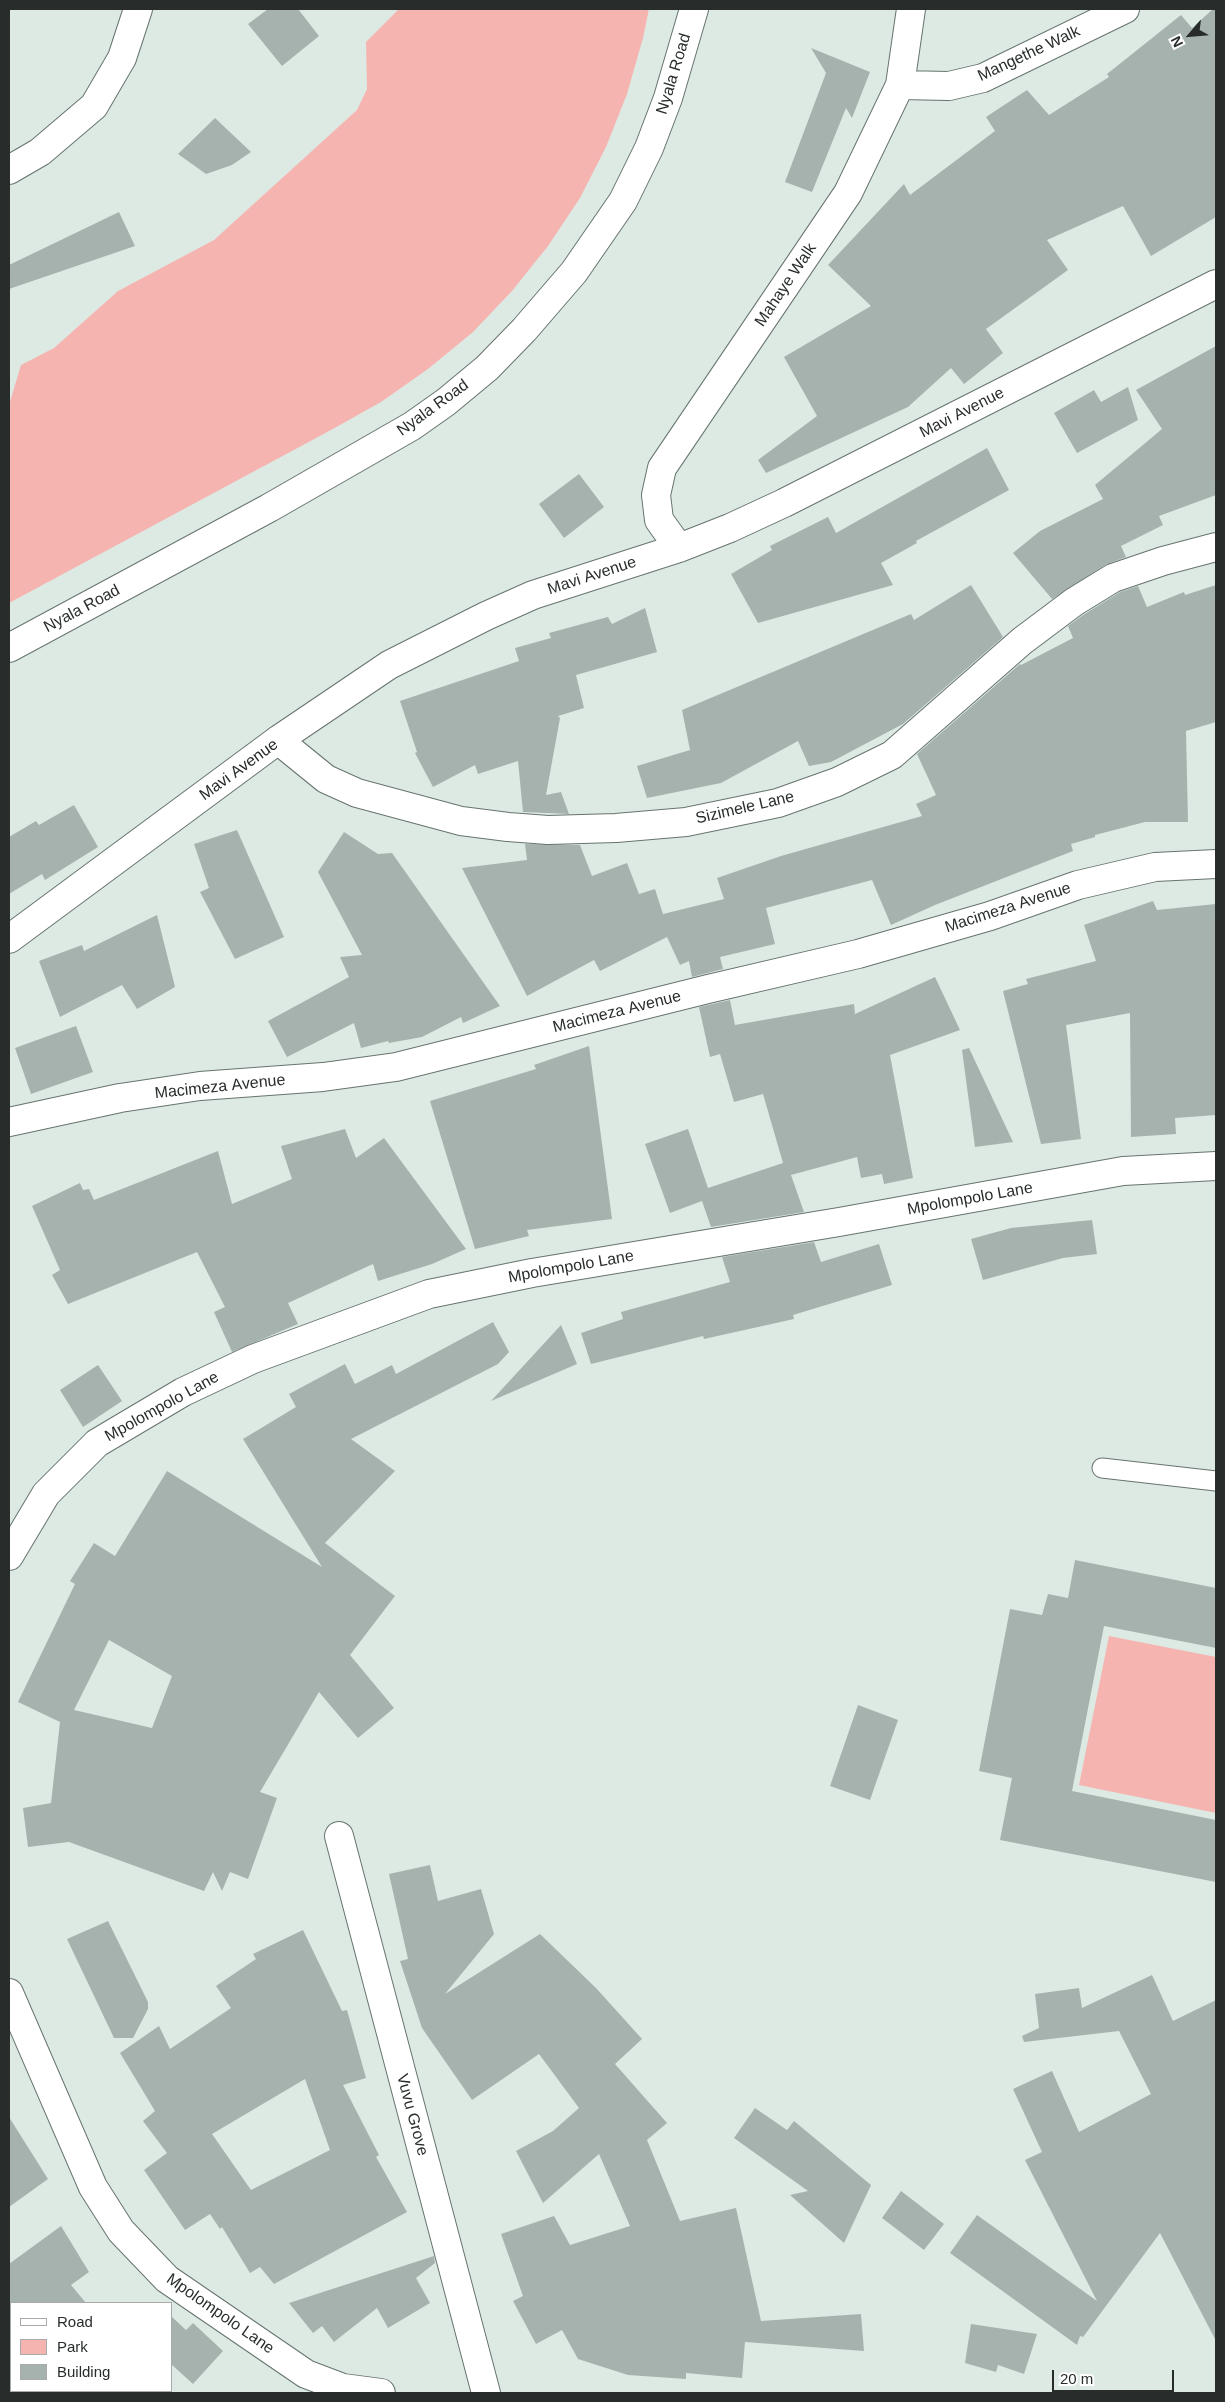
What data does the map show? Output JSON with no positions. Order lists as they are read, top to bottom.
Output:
{
  "streets": {
    "street": [
      "Mangethe Walk",
      "Nyala Road",
      "Mahaye Walk",
      "Mavi Avenue",
      "Sizimele Lane",
      "Macimeza Avenue",
      "Mpolompolo Lane",
      "Vuvu Grove"
    ]
  },
  "crossings": [
    ["Mangethe Walk", "Mahaye Walk"],
    ["Mahaye Walk", "Mavi Avenue"],
    ["Mavi Avenue", "Sizimele Lane"]
  ],
  "legend": ["Road", "Park", "Building"],
  "scale_bar": "20 m",
  "north": "bottom left"
}
